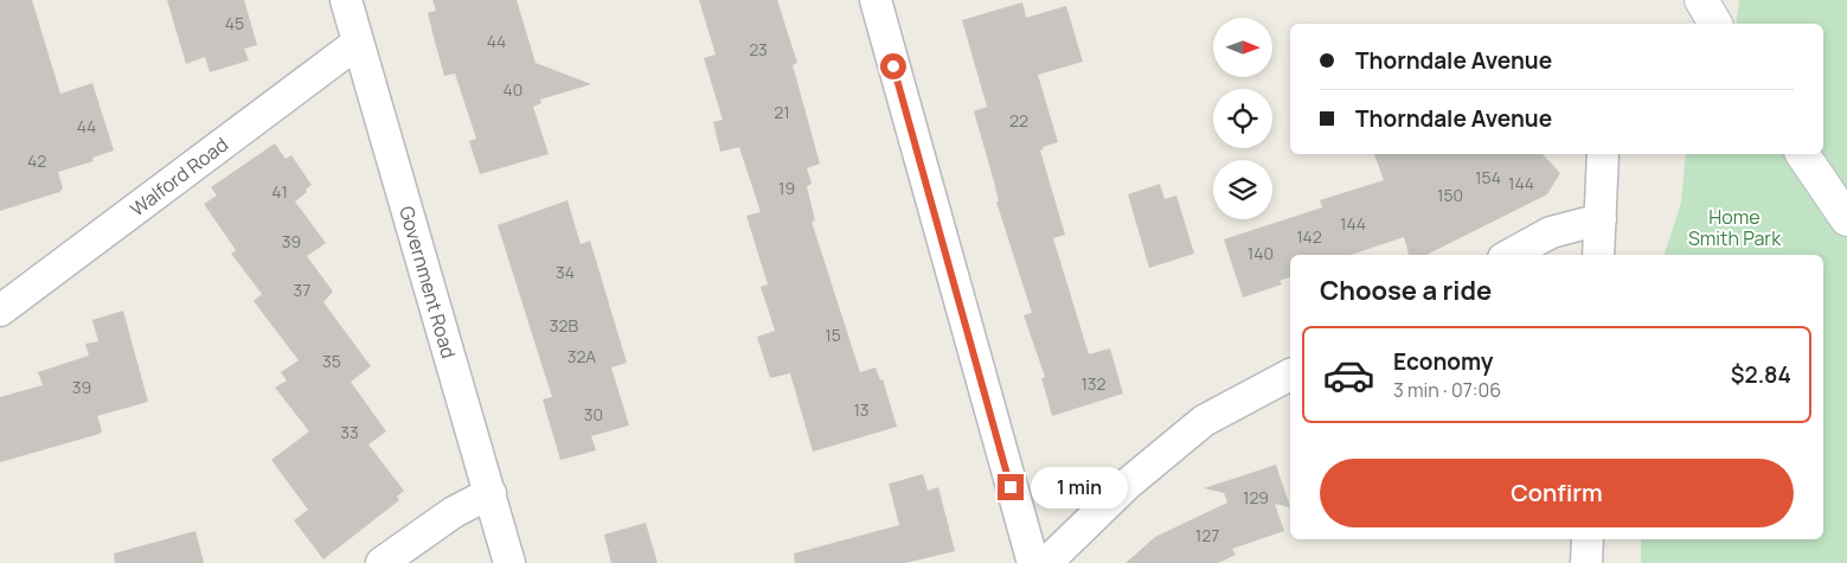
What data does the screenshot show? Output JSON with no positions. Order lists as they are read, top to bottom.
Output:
{
  "streets": {
    "street": ["Walford Road", "Government Road"]
  },
  "crossings": [
    ["Walford Road", "Government Road"]
  ],
  "parks": ["Home Smith Park"],
  "house_numbers": [
    "45",
    "44",
    "23",
    "40",
    "21",
    "22",
    "44",
    "42",
    "154",
    "144",
    "19",
    "41",
    "150",
    "144",
    "142",
    "39",
    "140",
    "34",
    "37",
    "32B",
    "15",
    "32A",
    "35",
    "132",
    "39",
    "13",
    "30",
    "33",
    "129",
    "127"
  ],
  "north": "right",
  "page": {
    "banner": ["Thorndale Avenue", "Thorndale Avenue"],
    "heading": "Choose a ride",
    "list": [
      {
        "name": "Economy",
        "note": "3 min · 07:06",
        "value": "$2.84"
      }
    ],
    "buttons": "Confirm",
    "bubble": "1 min"
  }
}
